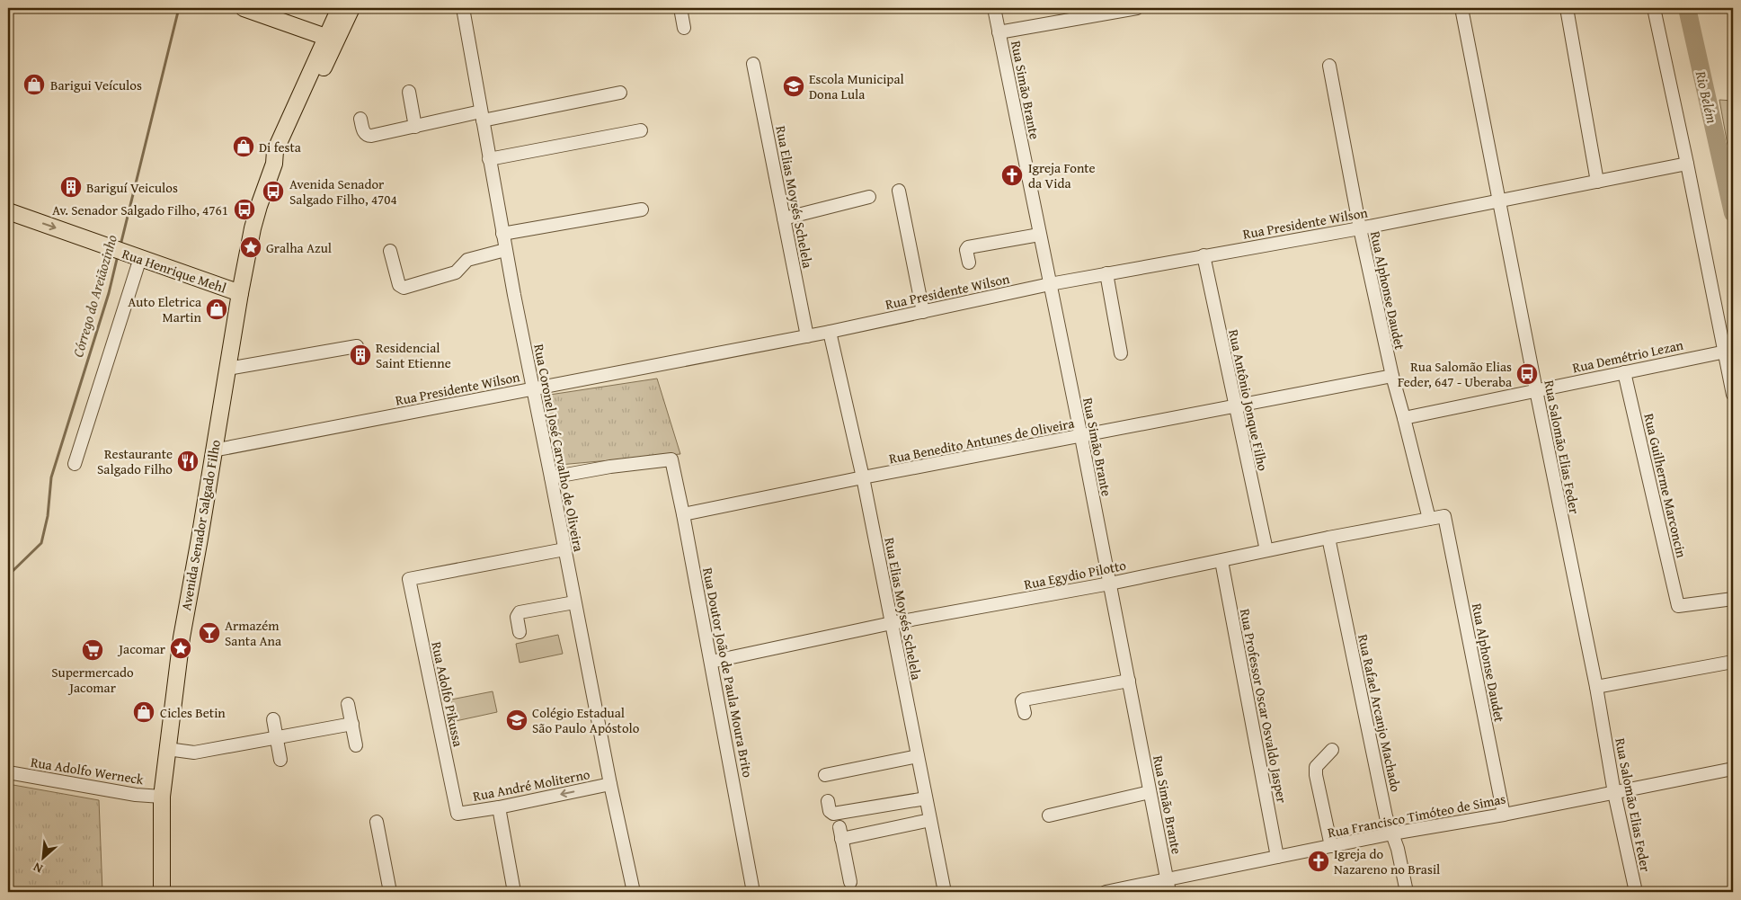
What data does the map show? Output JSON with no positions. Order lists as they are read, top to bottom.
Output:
{
  "streets": {
    "main road": ["Rua Henrique Mehl", "Avenida Senador Salgado Filho"],
    "street": [
      "Rua Simão Brante",
      "Rua Elias Moysés Schelela",
      "Rua Presidente Wilson",
      "Rua Alphonse Daudet",
      "Rua Demétrio Lezan",
      "Rua Antônio Jonque Filho",
      "Rua Benedito Antunes de Oliveira",
      "Rua Salomão Elias Feder",
      "Rua Coronel José Carvalho de Oliveira",
      "Rua Guilherme Marconcin",
      "Rua Egydio Pilotto",
      "Rua Doutor João de Paula Moura Brito",
      "Rua Adolfo Pikussa",
      "Rua Professor Oscar Osvaldo Jasper",
      "Rua Rafael Arcanjo Machado",
      "Rua Adolfo Werneck",
      "Rua André Moliterno",
      "Rua Francisco Timóteo de Simas"
    ]
  },
  "crossings": [
    ["Rua Simão Brante", "Rua Presidente Wilson"],
    ["Rua Simão Brante", "Rua Benedito Antunes de Oliveira"],
    ["Rua Simão Brante", "Rua Egydio Pilotto"],
    ["Rua Simão Brante", "Rua Francisco Timóteo de Simas"],
    ["Rua Elias Moysés Schelela", "Rua Presidente Wilson"],
    ["Rua Elias Moysés Schelela", "Rua Benedito Antunes de Oliveira"],
    ["Rua Elias Moysés Schelela", "Rua Egydio Pilotto"],
    ["Rua Presidente Wilson", "Rua Alphonse Daudet"],
    ["Rua Presidente Wilson", "Rua Antônio Jonque Filho"],
    ["Rua Presidente Wilson", "Rua Salomão Elias Feder"],
    ["Rua Presidente Wilson", "Rua Coronel José Carvalho de Oliveira"],
    ["Rua Presidente Wilson", "Avenida Senador Salgado Filho"],
    ["Rua Henrique Mehl", "Avenida Senador Salgado Filho"],
    ["Rua Alphonse Daudet", "Rua Demétrio Lezan"],
    ["Rua Alphonse Daudet", "Rua Benedito Antunes de Oliveira"],
    ["Rua Alphonse Daudet", "Rua Egydio Pilotto"],
    ["Rua Alphonse Daudet", "Rua Francisco Timóteo de Simas"],
    ["Rua Demétrio Lezan", "Rua Salomão Elias Feder"],
    ["Rua Demétrio Lezan", "Rua Guilherme Marconcin"],
    ["Rua Antônio Jonque Filho", "Rua Benedito Antunes de Oliveira"],
    ["Rua Antônio Jonque Filho", "Rua Egydio Pilotto"],
    ["Rua Benedito Antunes de Oliveira", "Rua Doutor João de Paula Moura Brito"],
    ["Rua Salomão Elias Feder", "Rua Francisco Timóteo de Simas"],
    ["Rua Coronel José Carvalho de Oliveira", "Rua Doutor João de Paula Moura Brito"],
    ["Rua Coronel José Carvalho de Oliveira", "Rua Adolfo Pikussa"],
    ["Rua Coronel José Carvalho de Oliveira", "Rua André Moliterno"],
    ["Avenida Senador Salgado Filho", "Rua Adolfo Werneck"],
    ["Rua Egydio Pilotto", "Rua Doutor João de Paula Moura Brito"],
    ["Rua Egydio Pilotto", "Rua Professor Oscar Osvaldo Jasper"],
    ["Rua Egydio Pilotto", "Rua Rafael Arcanjo Machado"],
    ["Rua Adolfo Pikussa", "Rua André Moliterno"],
    ["Rua Professor Oscar Osvaldo Jasper", "Rua Francisco Timóteo de Simas"],
    ["Rua Rafael Arcanjo Machado", "Rua Francisco Timóteo de Simas"]
  ],
  "one_way": ["Rua Henrique Mehl", "Rua André Moliterno"],
  "water": ["Rio Belém", "Córrego do Areiãozinho"],
  "places": {
    "shop": [
      "Barigui Veículos",
      "Di festa",
      "Auto Eletrica Martin",
      "Cicles Betin"
    ],
    "school or university": ["Escola Municipal Dona Lula", "Colégio Estadual São Paulo Apóstolo"],
    "church": ["Igreja Fonte da Vida", "Igreja do Nazareno no Brasil"],
    "building": ["Bariguí Veiculos", "Residencial Saint Etienne"],
    "bus stop": ["Avenida Senador Salgado Filho, 4704", "Av. Senador Salgado Filho, 4761", "Rua Salomão Elias Feder, 647 - Uberaba"],
    "place": ["Gralha Azul", "Jacomar"],
    "restaurant": ["Restaurante Salgado Filho"],
    "bar": ["Armazém Santa Ana"],
    "supermarket": ["Supermercado Jacomar"]
  },
  "north": "bottom left"
}
